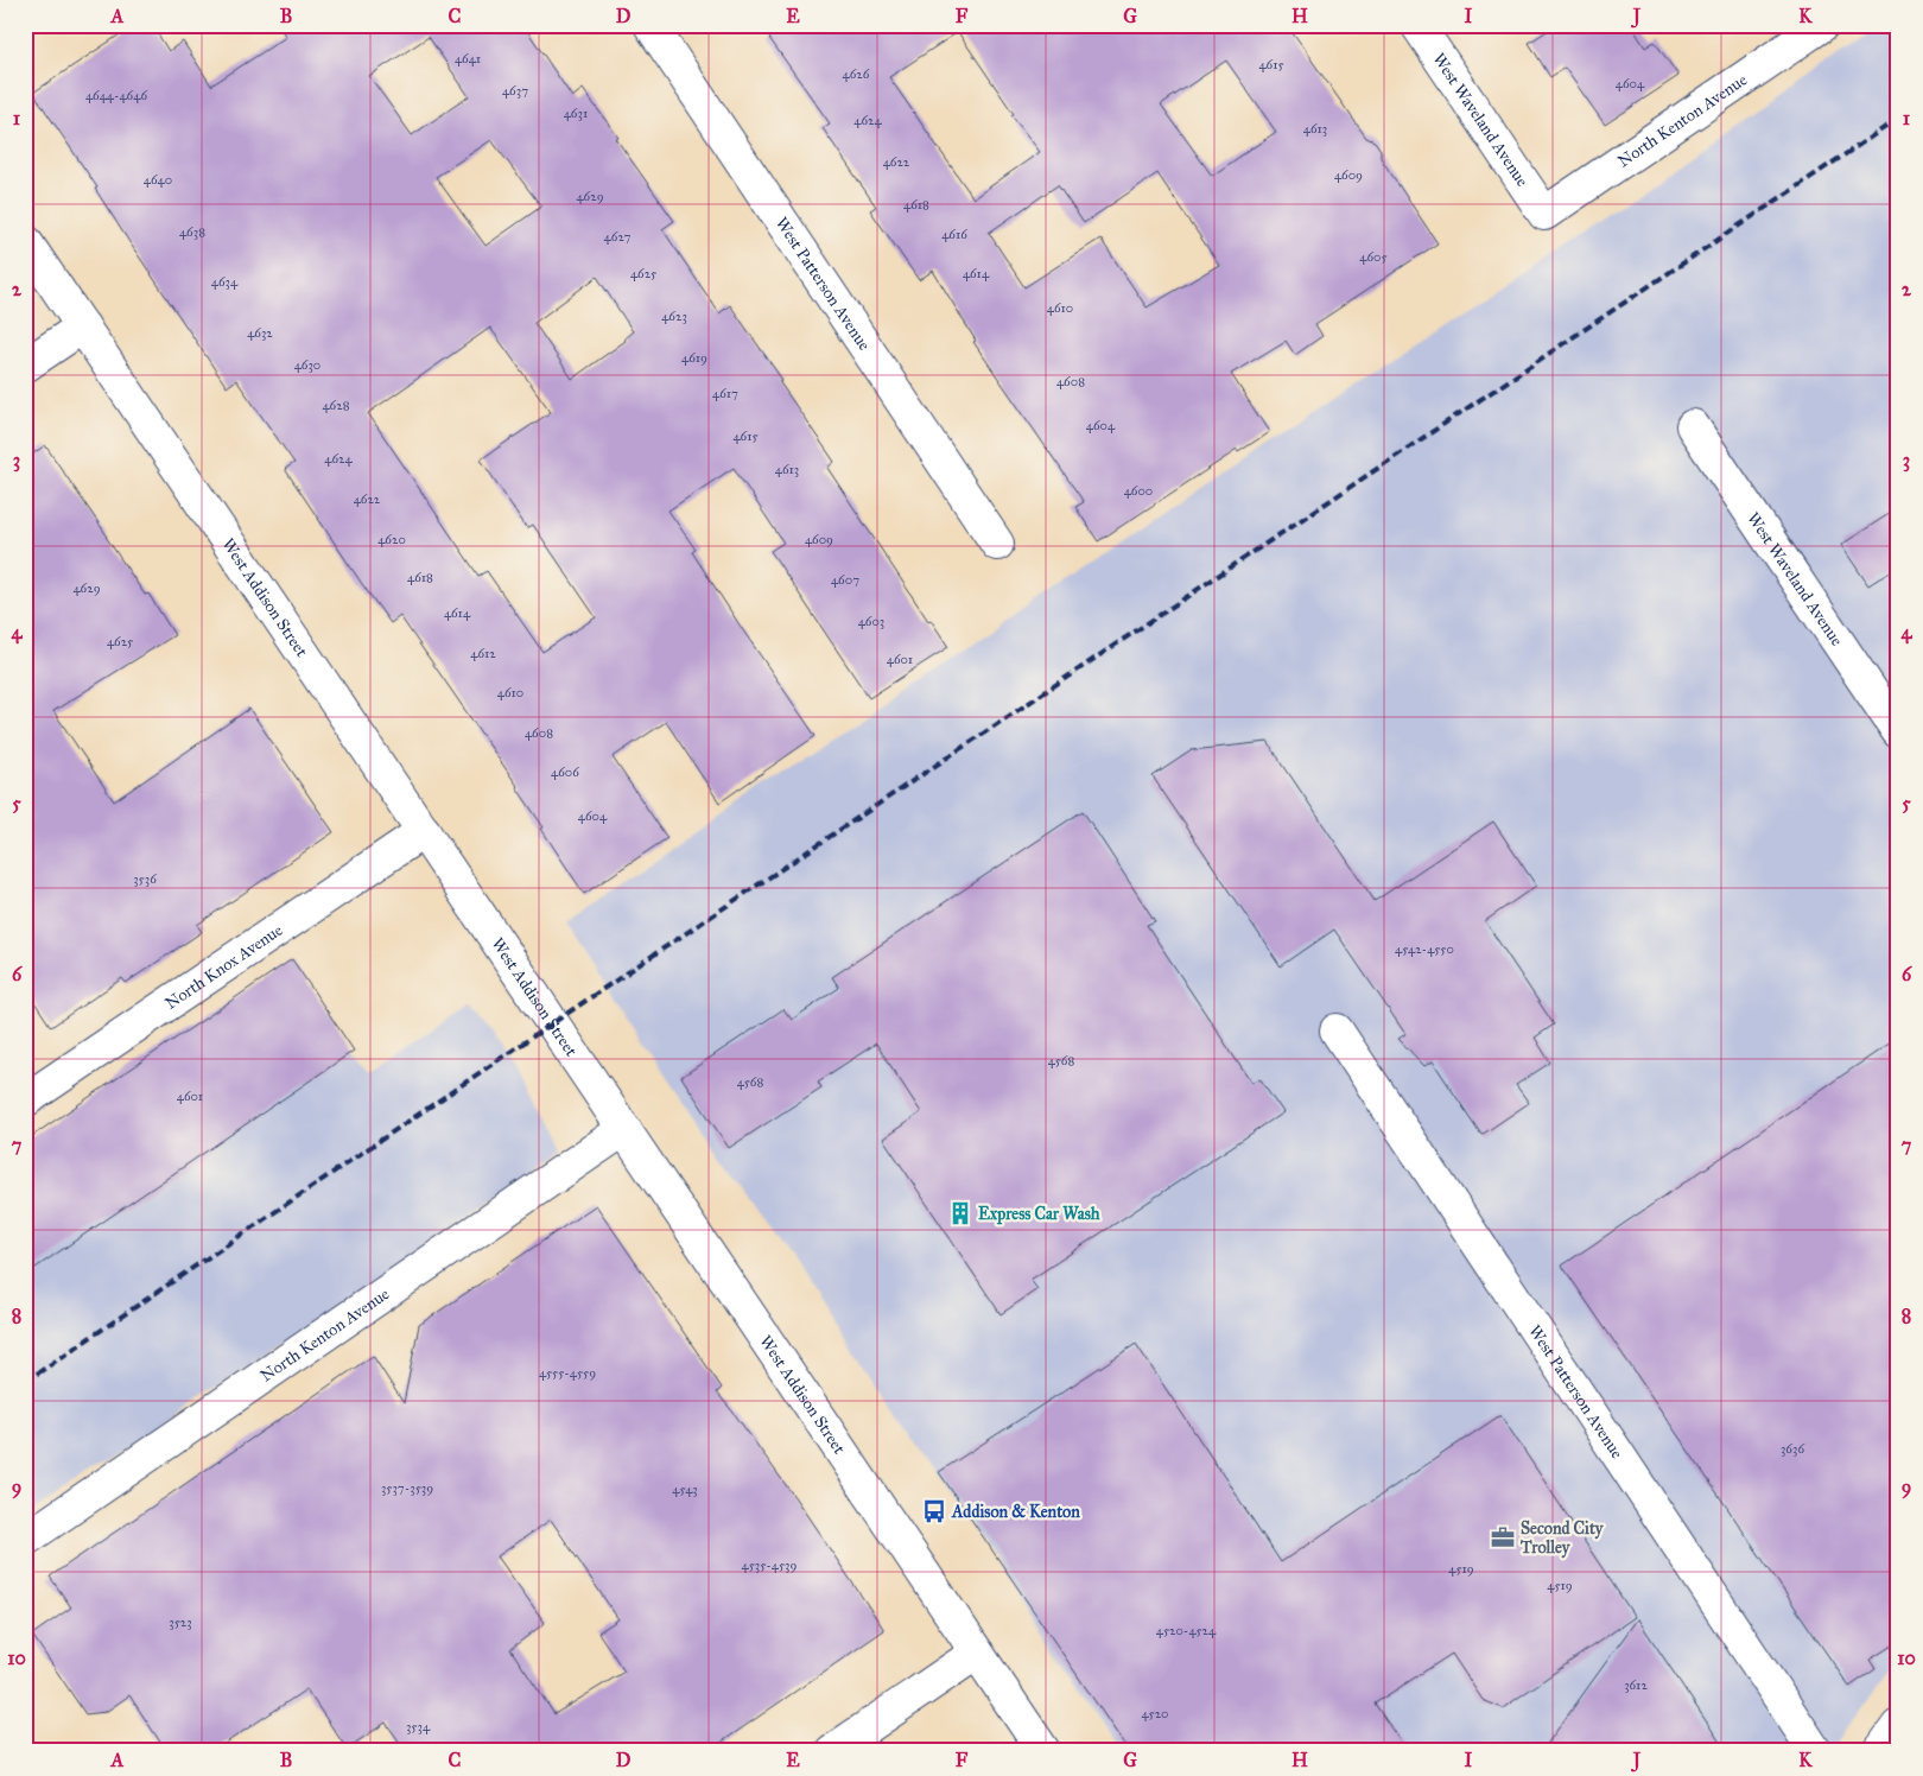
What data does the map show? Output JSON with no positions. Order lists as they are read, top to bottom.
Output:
{
  "streets": {
    "street": [
      "West Waveland Avenue",
      "North Kenton Avenue",
      "West Patterson Avenue",
      "West Addison Street",
      "North Knox Avenue"
    ]
  },
  "crossings": [
    ["West Waveland Avenue", "North Kenton Avenue"],
    ["North Kenton Avenue", "West Addison Street"],
    ["West Addison Street", "North Knox Avenue"]
  ],
  "places": {
    "building": ["Express Car Wash"],
    "bus stop": ["Addison & Kenton"],
    "office": ["Second City Trolley"]
  },
  "house_numbers": [
    "4641",
    "4615",
    "4626",
    "4604",
    "4637",
    "4644-4646",
    "4631",
    "4624",
    "4613",
    "4622",
    "4609",
    "4640",
    "4629",
    "4618",
    "4638",
    "4616",
    "4627",
    "4605",
    "4625",
    "4614",
    "4634",
    "4610",
    "4623",
    "4632",
    "4619",
    "4630",
    "4608",
    "4617",
    "4628",
    "4604",
    "4615",
    "4624",
    "4613",
    "4600",
    "4622",
    "4620",
    "4609",
    "4618",
    "4607",
    "4629",
    "4614",
    "4603",
    "4625",
    "4612",
    "4601",
    "4610",
    "4608",
    "4606",
    "4604",
    "3536",
    "4542-4550",
    "4568",
    "4568",
    "4601",
    "4555-4559",
    "3636",
    "3537-3539",
    "4543",
    "4535-4539",
    "4519",
    "4519",
    "3523",
    "4520-4524",
    "3612",
    "4520",
    "3534"
  ],
  "grid": {
    "columns": [
      "A",
      "B",
      "C",
      "D",
      "E",
      "F",
      "G",
      "H",
      "I",
      "J",
      "K"
    ],
    "rows": [
      "1",
      "2",
      "3",
      "4",
      "5",
      "6",
      "7",
      "8",
      "9",
      "10"
    ]
  }
}
